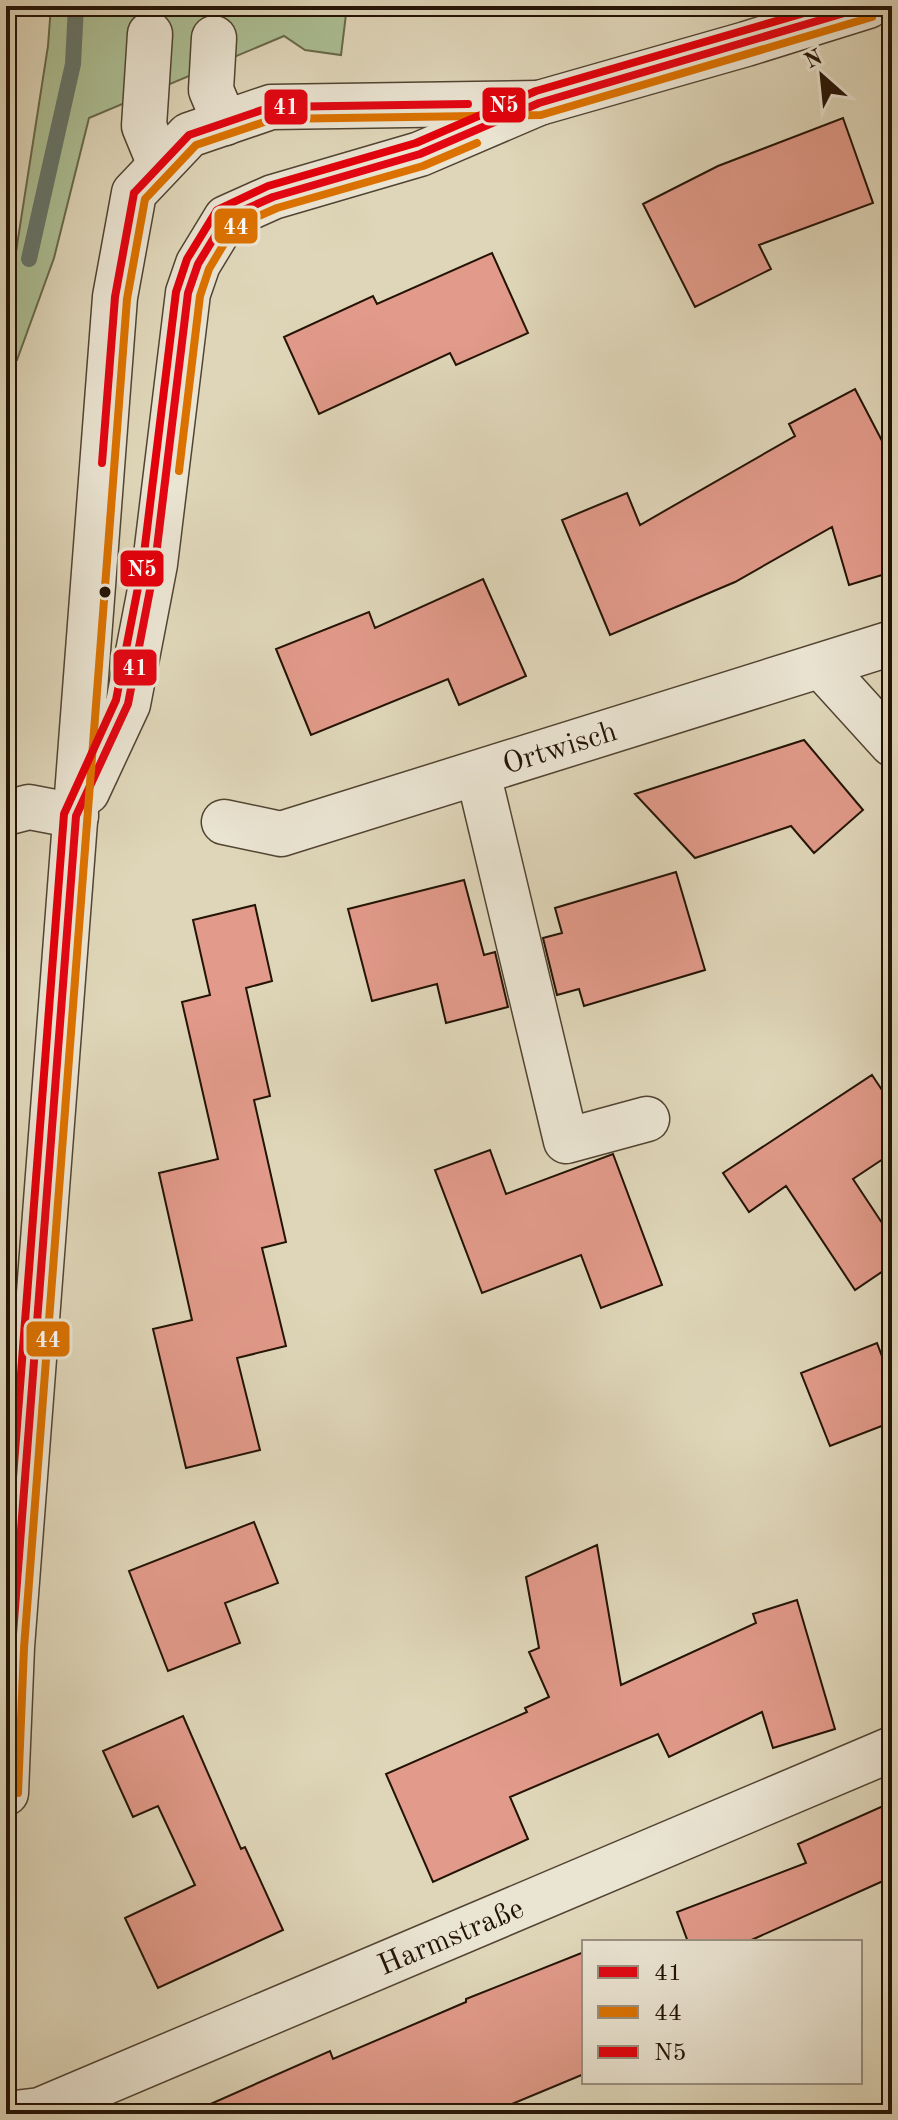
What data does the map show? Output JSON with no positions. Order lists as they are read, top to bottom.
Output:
{
  "streets": {
    "street": ["Ortwisch", "Harmstraße"]
  },
  "lines": ["transit line 41", "transit line N5", "transit line 44"],
  "legend": ["41", "44", "N5"],
  "north": "top left"
}
